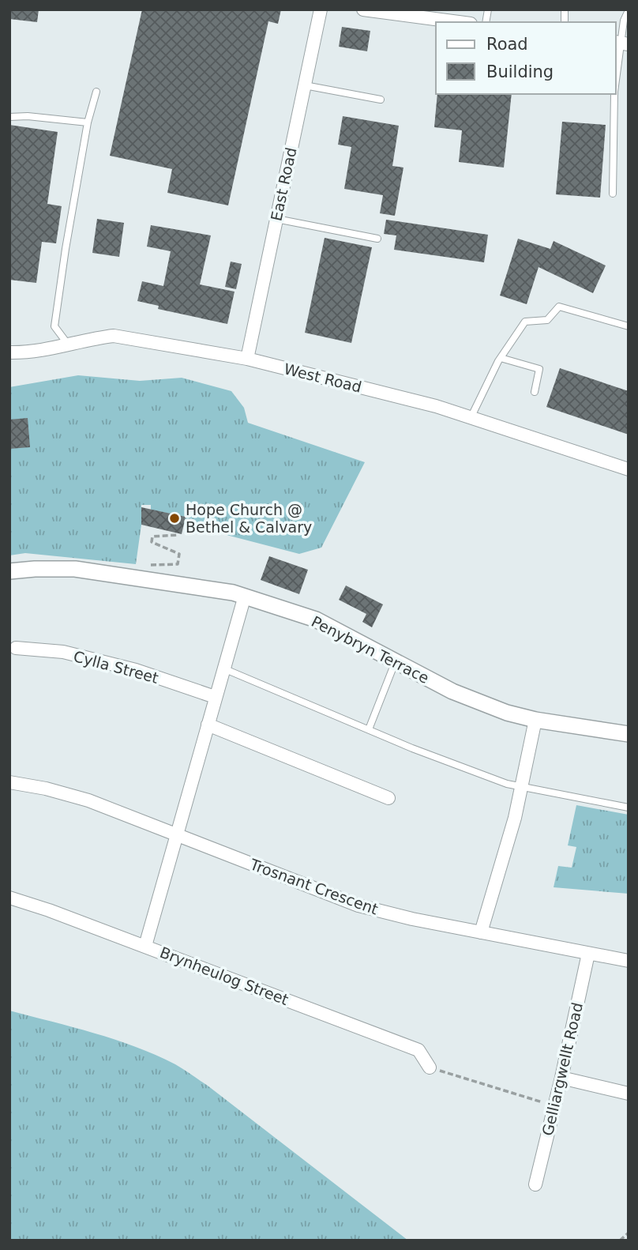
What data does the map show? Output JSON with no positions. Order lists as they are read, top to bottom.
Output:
{
  "streets": {
    "street": [
      "East Road",
      "West Road",
      "Penybryn Terrace",
      "Cylla Street",
      "Trosnant Crescent",
      "Brynheulog Street",
      "Gelliargwellt Road"
    ]
  },
  "crossings": [
    ["East Road", "West Road"],
    ["Trosnant Crescent", "Gelliargwellt Road"]
  ],
  "places": ["Hope Church @ Bethel & Calvary"],
  "legend": ["Road", "Building"]
}
